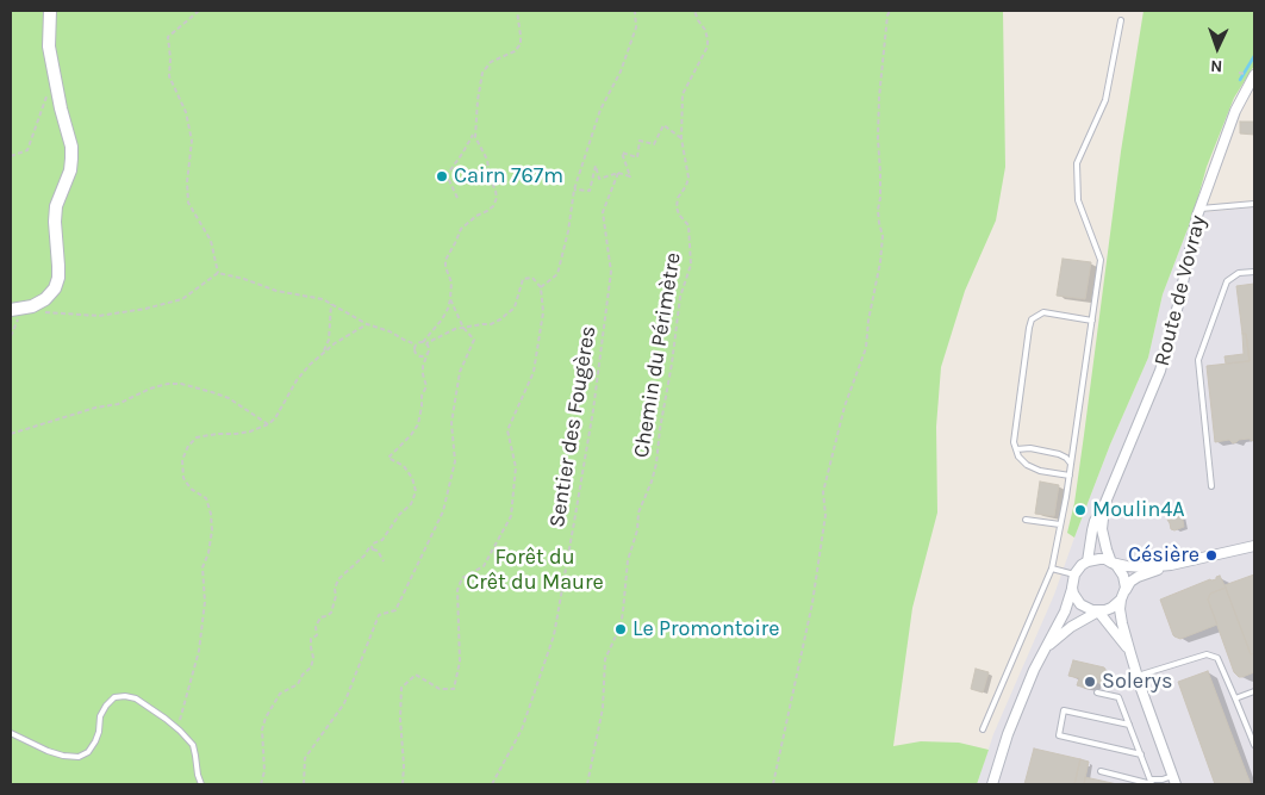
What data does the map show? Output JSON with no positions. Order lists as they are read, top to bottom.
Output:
{
  "streets": {
    "street": ["Route de Vovray"],
    "path": ["Chemin du Périmètre", "Sentier des Fougères"]
  },
  "crossings": [
    ["Chemin du Périmètre", "Sentier des Fougères"]
  ],
  "parks": ["Forêt du Crêt du Maure"],
  "places": [
    "Cairn 767m",
    "Moulin4A",
    "Césière",
    "Le Promontoire",
    "Solerys"
  ],
  "north": "bottom"
}
